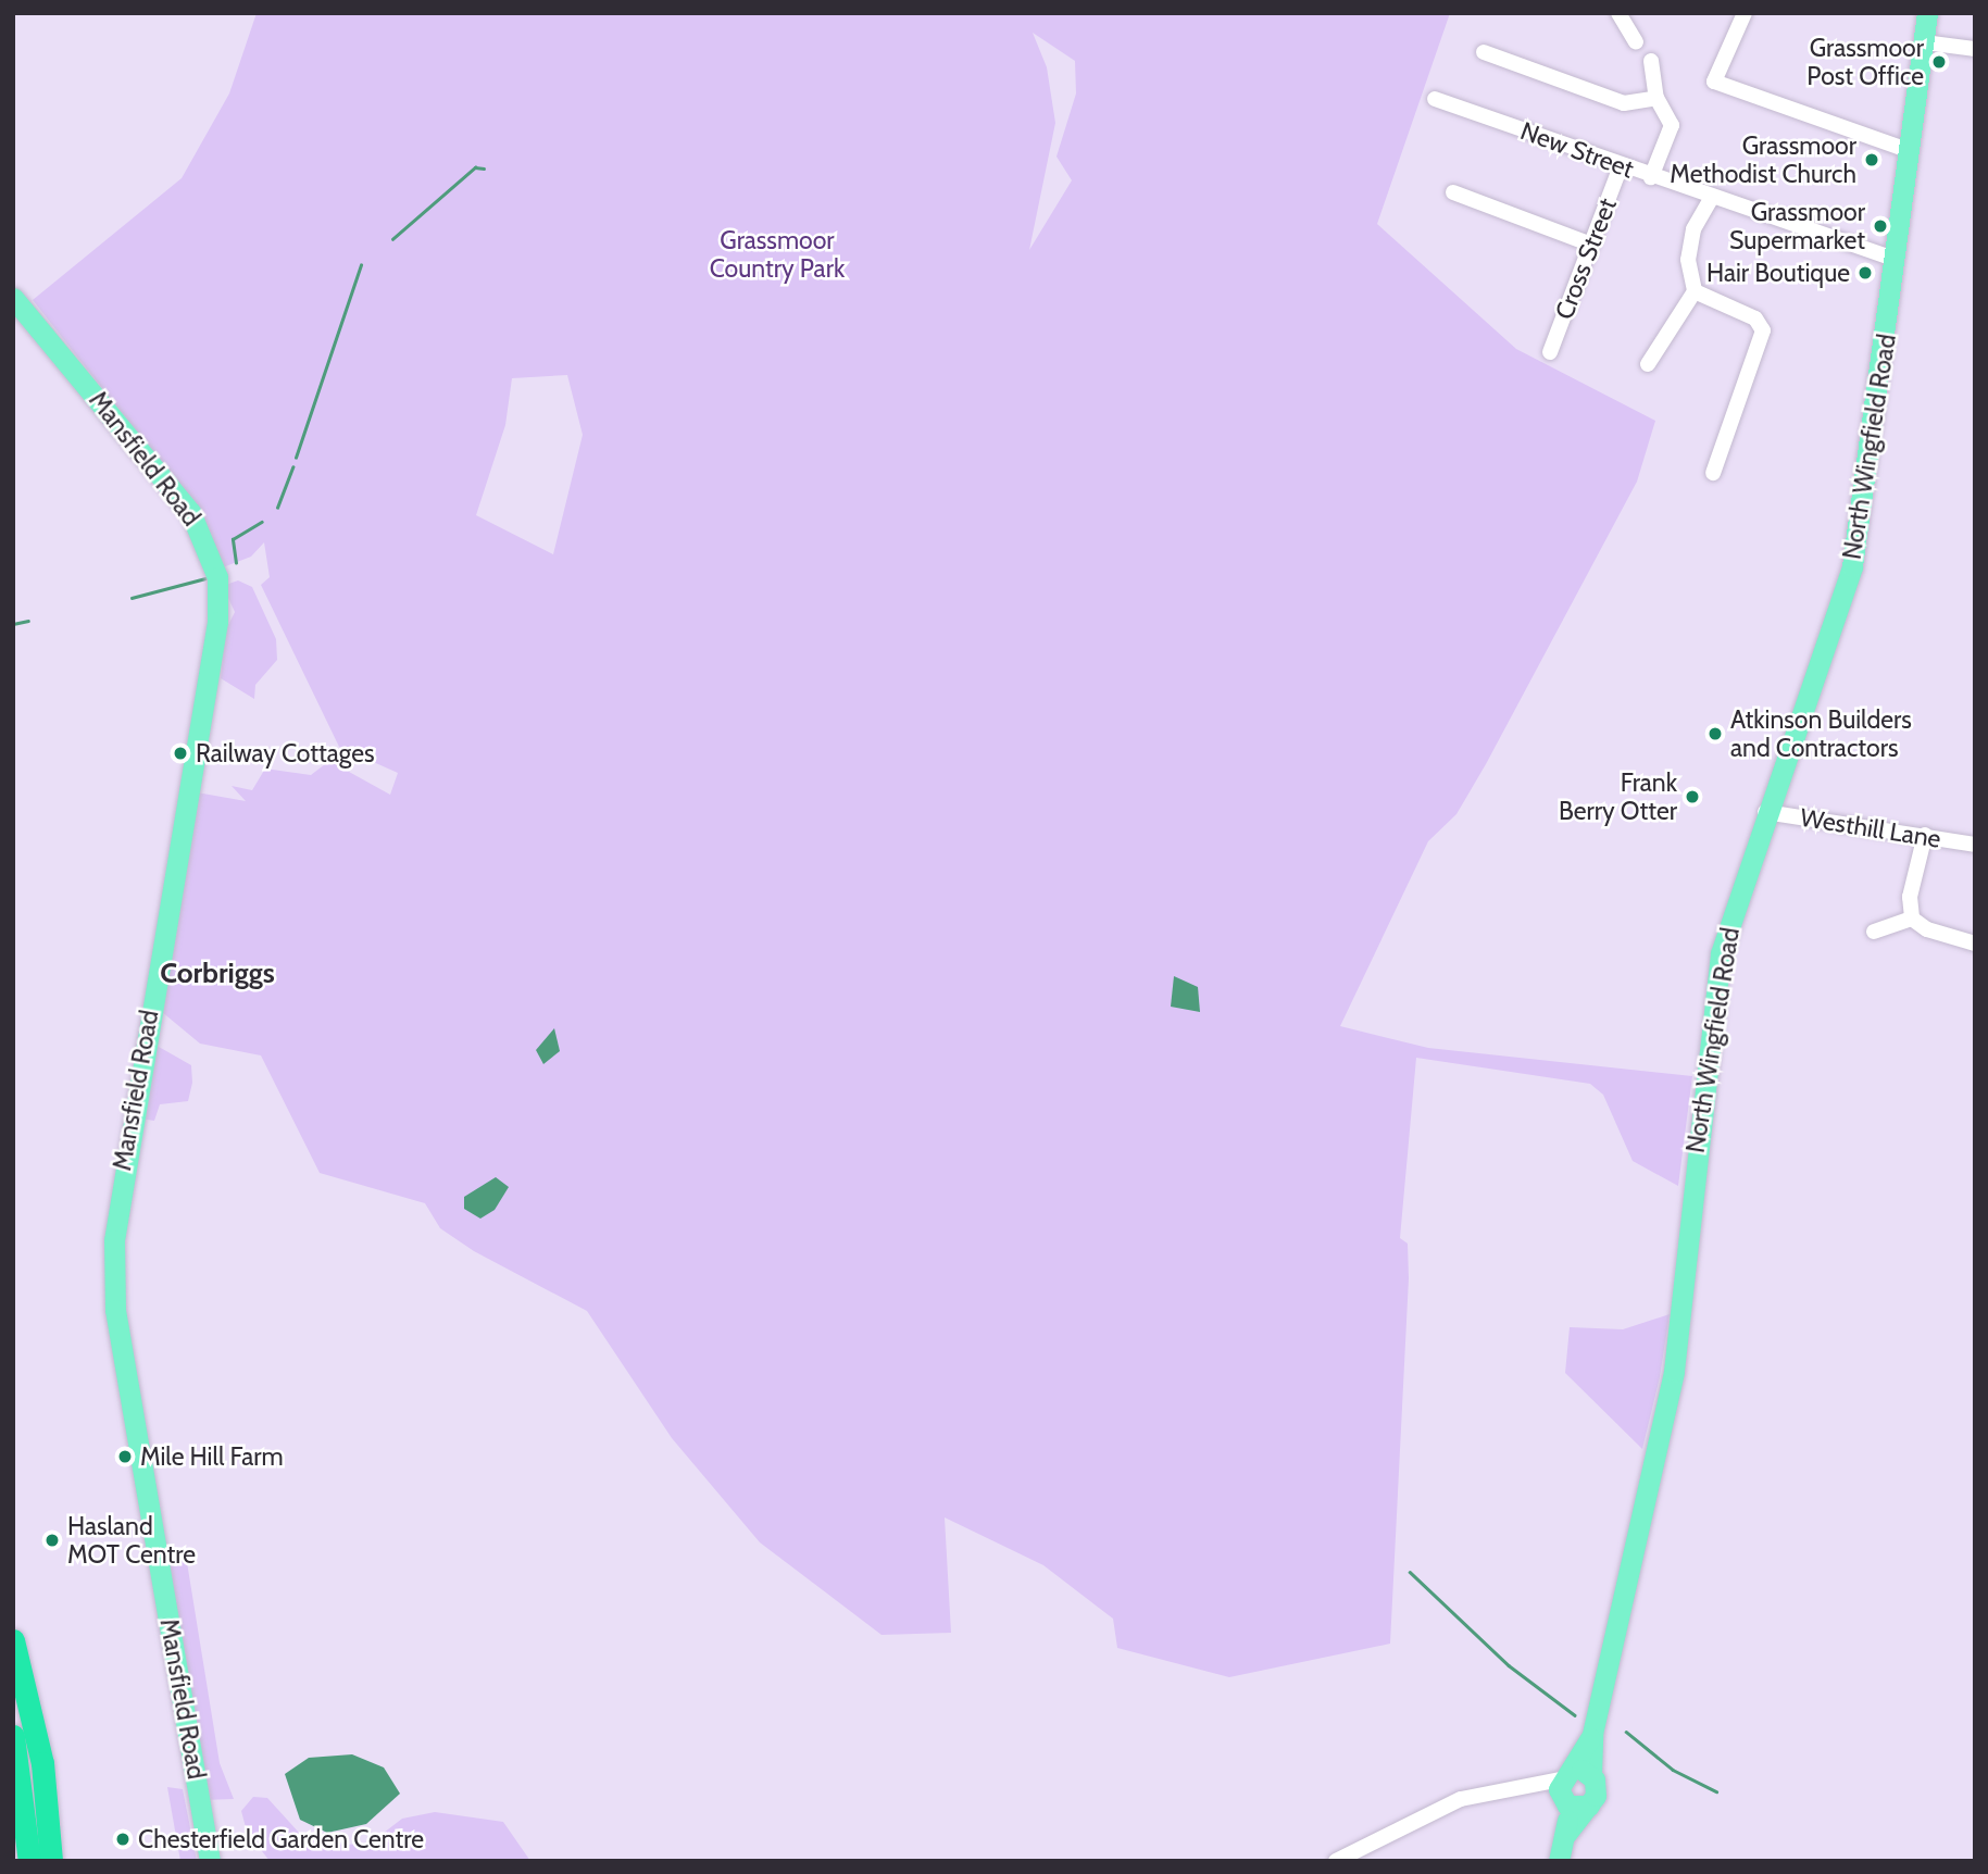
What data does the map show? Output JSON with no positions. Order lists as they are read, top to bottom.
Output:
{
  "streets": {
    "main road": ["North Wingfield Road", "Mansfield Road"],
    "street": ["New Street", "Cross Street", "Westhill Lane"]
  },
  "crossings": [
    ["New Street", "Cross Street"],
    ["New Street", "North Wingfield Road"],
    ["North Wingfield Road", "Westhill Lane"]
  ],
  "districts": ["Corbriggs"],
  "parks": ["Grassmoor Country Park"],
  "places": [
    "Grassmoor Post Office",
    "Grassmoor Methodist Church",
    "Grassmoor Supermarket",
    "Hair Boutique",
    "Atkinson Builders and Contractors",
    "Railway Cottages",
    "Frank Berry Otter",
    "Mile Hill Farm",
    "Hasland MOT Centre",
    "Chesterfield Garden Centre"
  ]
}
